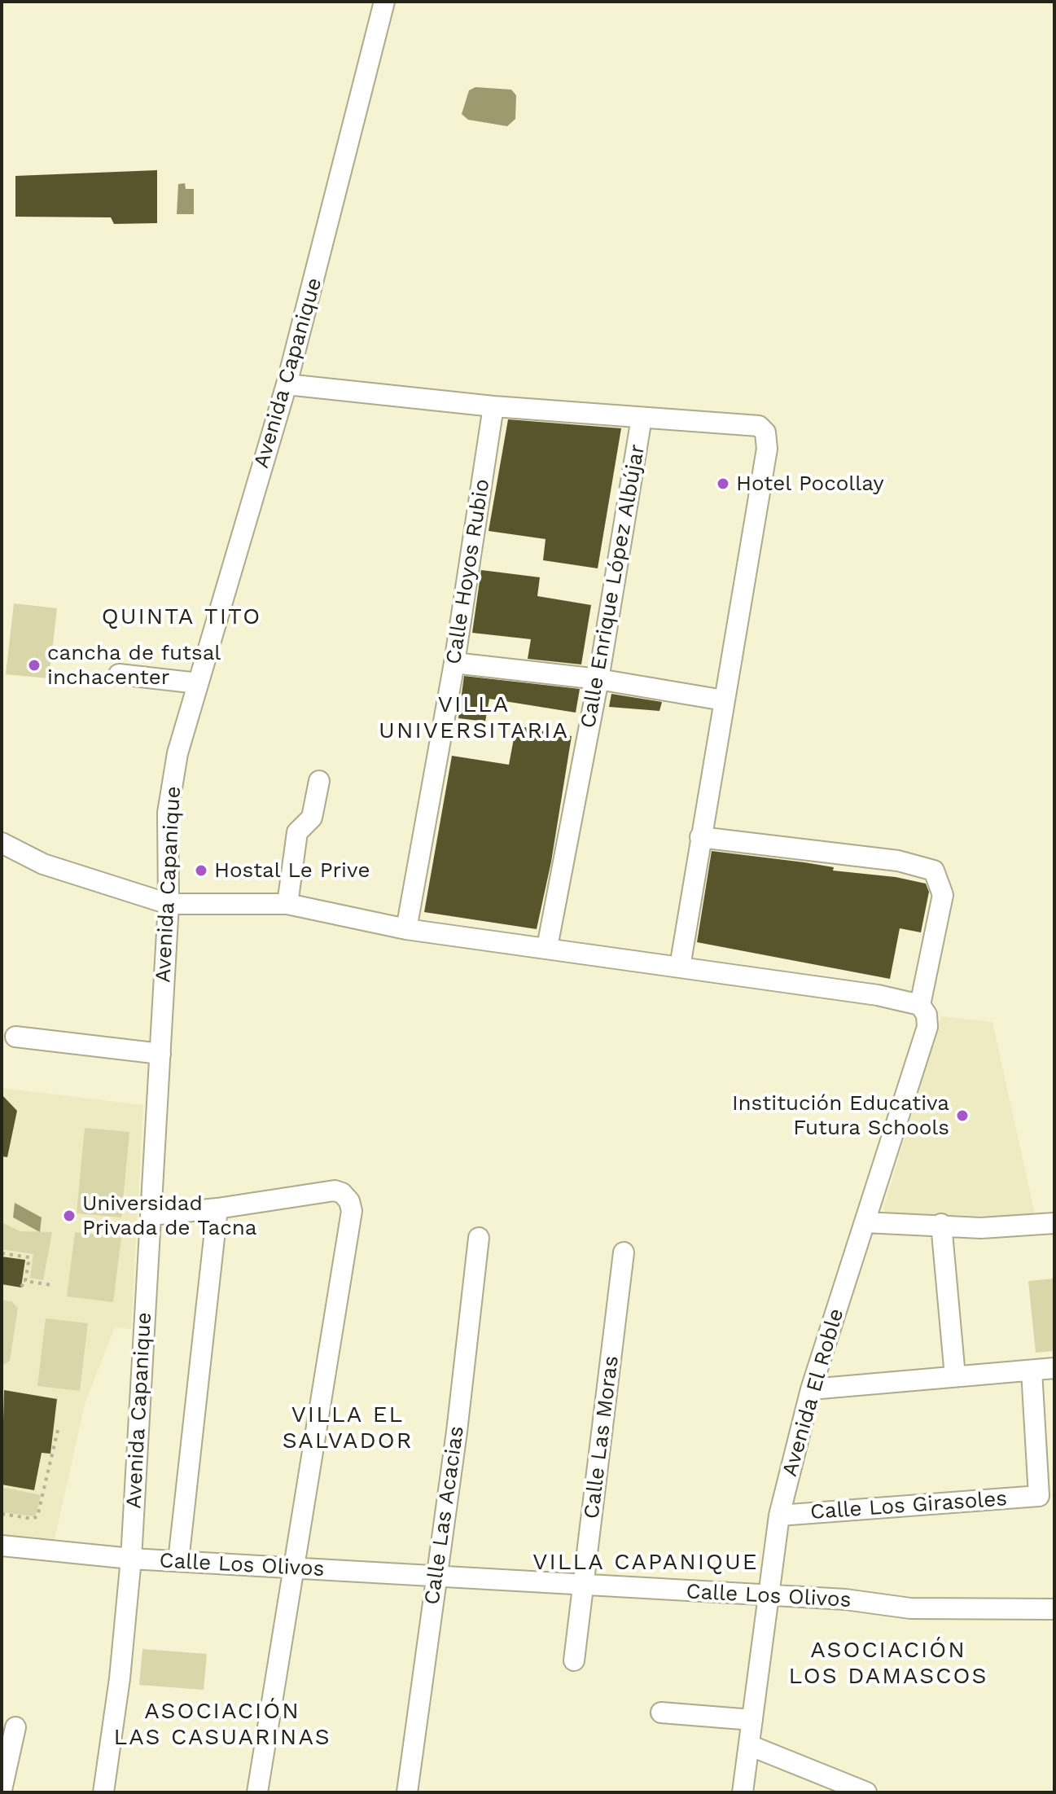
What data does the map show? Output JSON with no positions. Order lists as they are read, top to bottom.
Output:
{
  "streets": {
    "street": [
      "Avenida Capanique",
      "Calle Hoyos Rubio",
      "Calle Enrique López Albújar",
      "Avenida El Roble",
      "Calle Las Moras",
      "Calle Los Girasoles",
      "Calle Las Acacias",
      "Calle Los Olivos"
    ]
  },
  "crossings": [
    ["Avenida Capanique", "Calle Los Olivos"],
    ["Avenida El Roble", "Calle Los Girasoles"],
    ["Avenida El Roble", "Calle Los Olivos"],
    ["Calle Las Moras", "Calle Los Olivos"],
    ["Calle Las Acacias", "Calle Los Olivos"]
  ],
  "districts": [
    "QUINTA TITO",
    "VILLA UNIVERSITARIA",
    "VILLA EL SALVADOR",
    "VILLA CAPANIQUE",
    "ASOCIACIÓN LOS DAMASCOS",
    "ASOCIACIÓN LAS CASUARINAS"
  ],
  "places": [
    "Hotel Pocollay",
    "cancha de futsal inchacenter",
    "Hostal Le Prive",
    "Institución Educativa Futura Schools",
    "Universidad Privada de Tacna"
  ]
}
